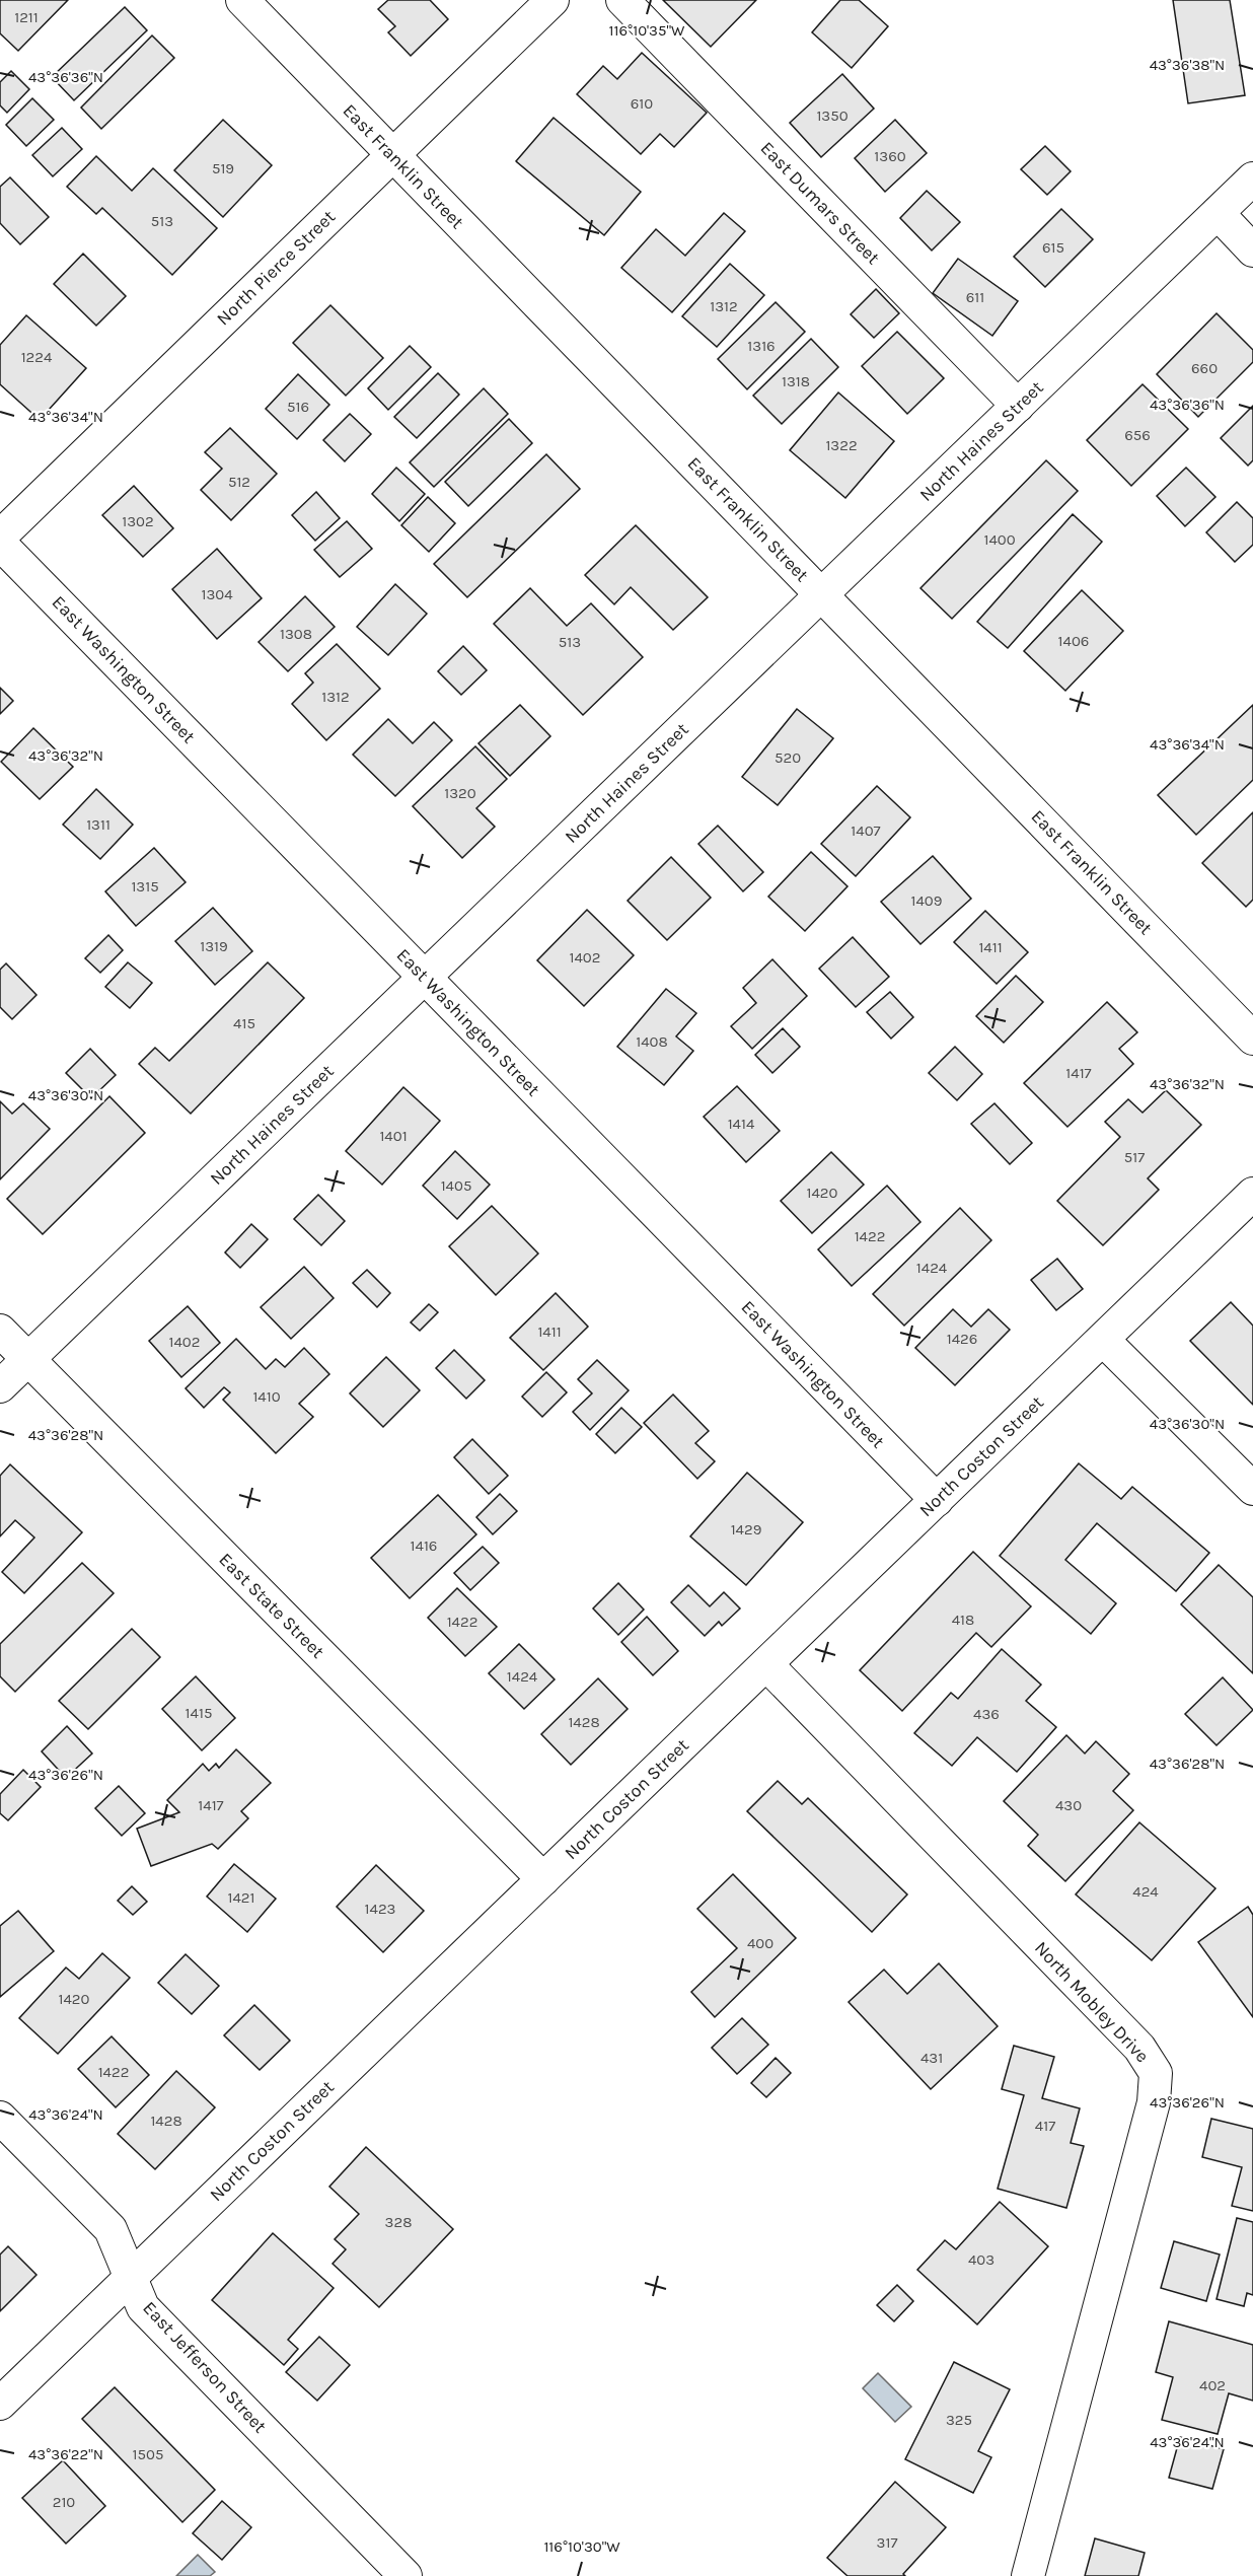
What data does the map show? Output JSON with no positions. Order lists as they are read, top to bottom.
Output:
{
  "streets": {
    "street": [
      "East Franklin Street",
      "East Dumars Street",
      "North Pierce Street",
      "North Haines Street",
      "East Washington Street",
      "North Coston Street",
      "East State Street",
      "North Mobley Drive",
      "East Jefferson Street"
    ]
  },
  "crossings": [
    ["East Franklin Street", "North Pierce Street"],
    ["East Franklin Street", "North Haines Street"],
    ["East Dumars Street", "North Haines Street"],
    ["North Haines Street", "East Washington Street"],
    ["North Haines Street", "East State Street"],
    ["East Washington Street", "North Coston Street"],
    ["North Coston Street", "East State Street"],
    ["North Coston Street", "North Mobley Drive"],
    ["North Coston Street", "East Jefferson Street"]
  ],
  "house_numbers": [
    "1211",
    "610",
    "1350",
    "1360",
    "519",
    "513",
    "615",
    "611",
    "1312",
    "1316",
    "1224",
    "660",
    "1318",
    "516",
    "656",
    "1322",
    "512",
    "1302",
    "1400",
    "1304",
    "1308",
    "1406",
    "513",
    "1312",
    "520",
    "1320",
    "1311",
    "1407",
    "1315",
    "1409",
    "1319",
    "1411",
    "1402",
    "415",
    "1408",
    "1417",
    "1414",
    "1401",
    "517",
    "1405",
    "1420",
    "1422",
    "1424",
    "1411",
    "1426",
    "1402",
    "1410",
    "1429",
    "1416",
    "418",
    "1422",
    "1424",
    "1415",
    "436",
    "1428",
    "1417",
    "430",
    "424",
    "1421",
    "1423",
    "400",
    "1420",
    "431",
    "1422",
    "1428",
    "417",
    "328",
    "403",
    "402",
    "325",
    "1505",
    "210",
    "317"
  ],
  "coordinates": [
    "116°10'35\"W",
    "43°36'38\"N",
    "43°36'36\"N",
    "43°36'34\"N",
    "43°36'32\"N",
    "43°36'30\"N",
    "43°36'28\"N",
    "43°36'26\"N",
    "43°36'24\"N",
    "43°36'22\"N",
    "116°10'30\"W"
  ]
}
